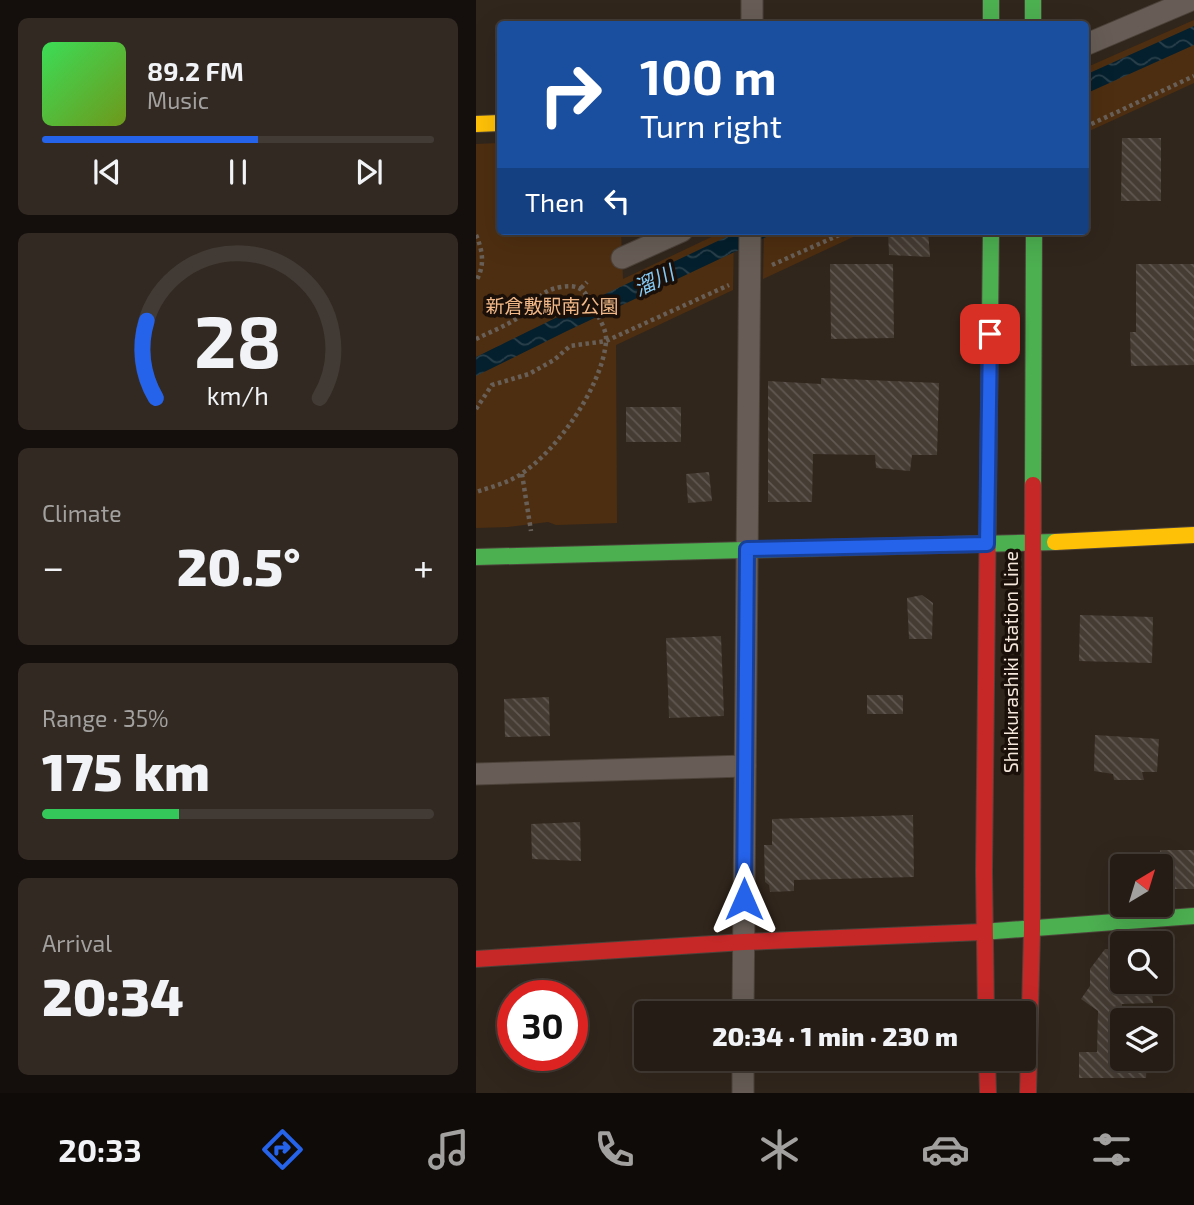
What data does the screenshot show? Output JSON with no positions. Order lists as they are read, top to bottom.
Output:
{
  "streets": {
    "main road": ["Shinkurashiki Station Line"]
  },
  "water": ["溜川"],
  "parks": ["新倉敷駅南公園"],
  "north": "top right",
  "page": {
    "turn": ["100 m", "Turn right"],
    "song": ["89.2 FM", "Music"],
    "then": "Then",
    "tile": [
      "Climate",
      ["Range · 35%", "175 km"],
      ["Arrival", "20:34"]
    ],
    "heat": ["−", "20.5°", "+"],
    "limit": "30",
    "trip": "20:34 · 1 min · 230 m",
    "tabs": "20:33",
    "gauge": ["28", "km/h"]
  }
}
